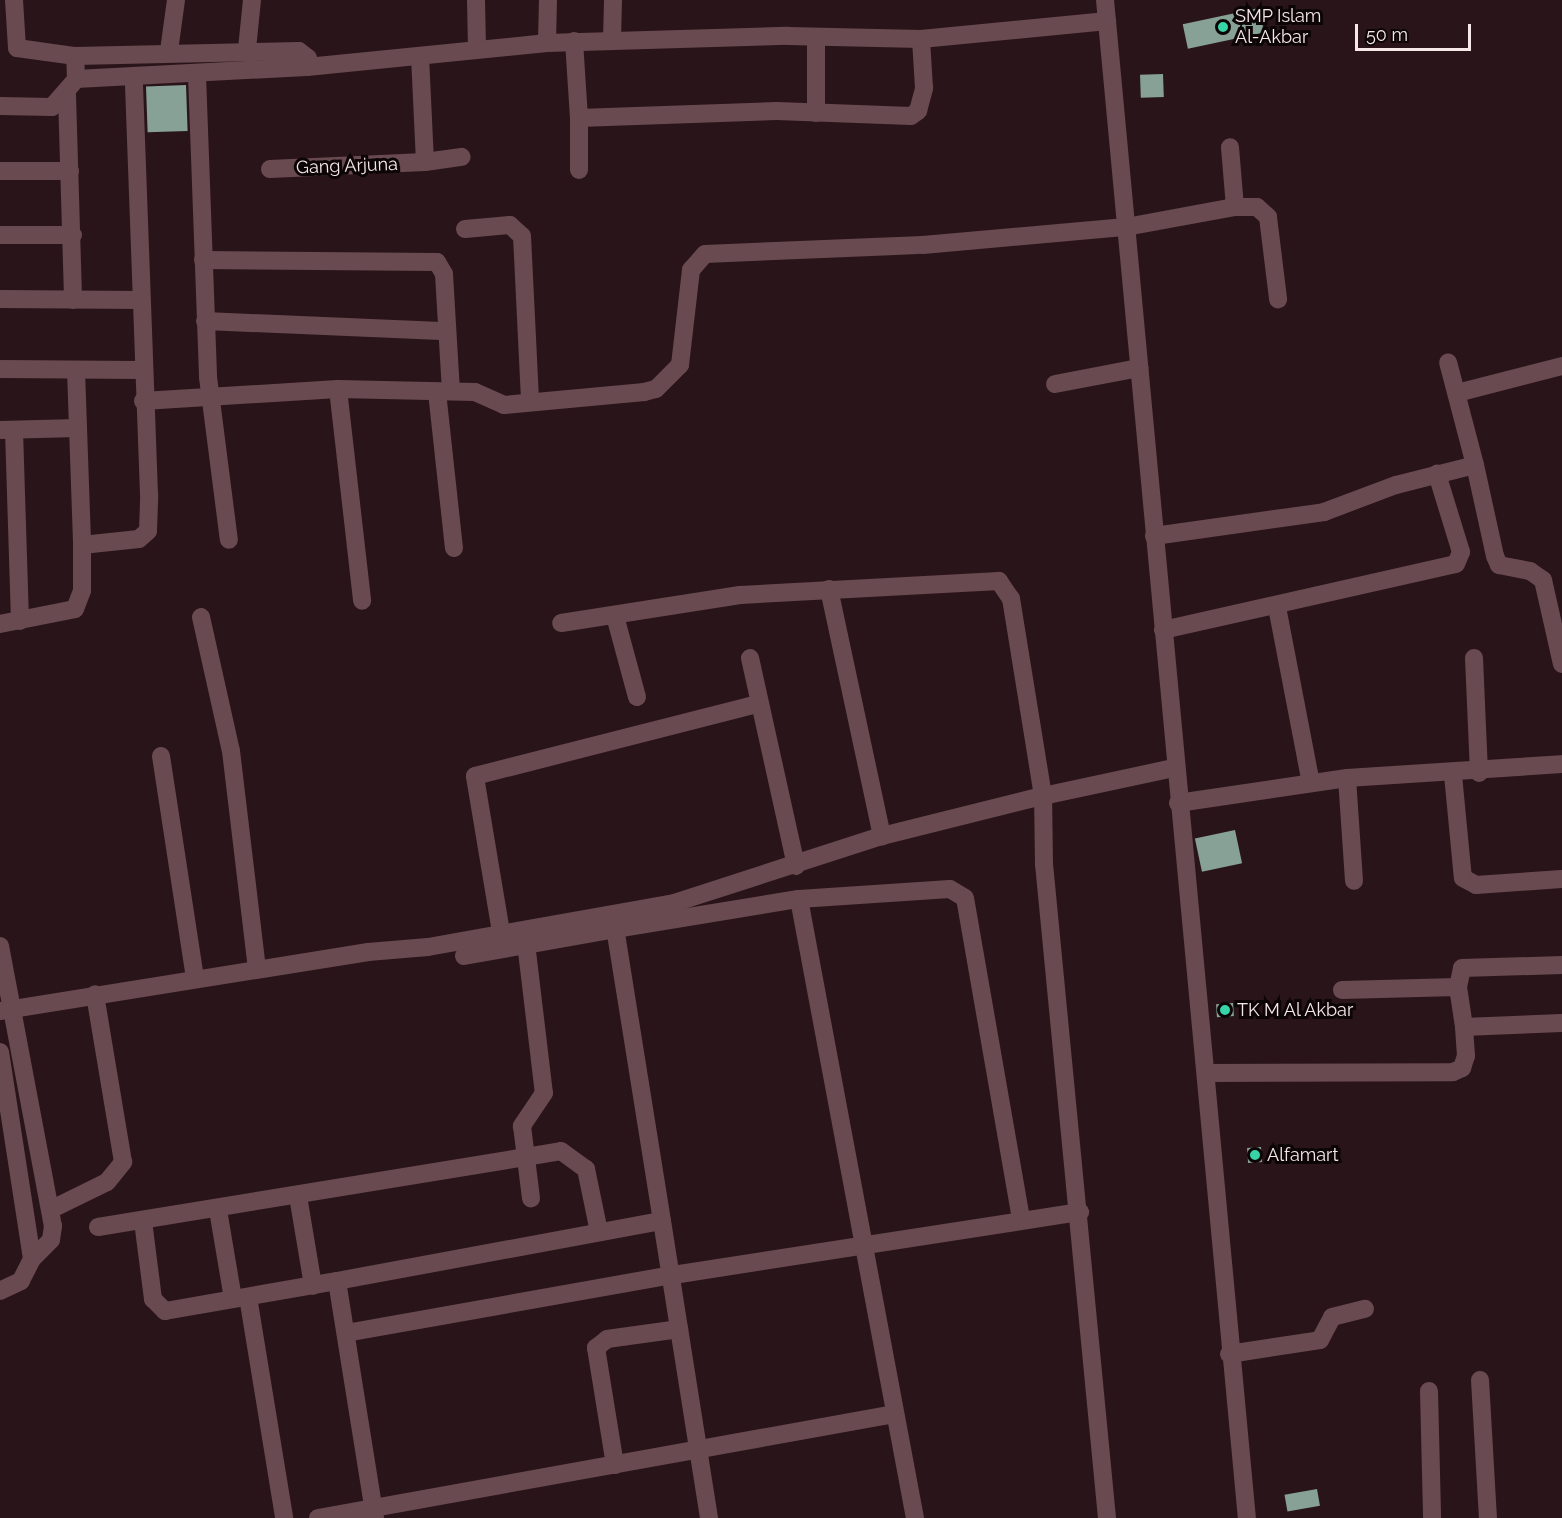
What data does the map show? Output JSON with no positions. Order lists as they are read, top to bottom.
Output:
{
  "streets": {
    "street": ["Gang Arjuna"]
  },
  "places": ["SMP Islam Al-Akbar", "TK M Al Akbar", "Alfamart"],
  "scale_bar": "50 m"
}
